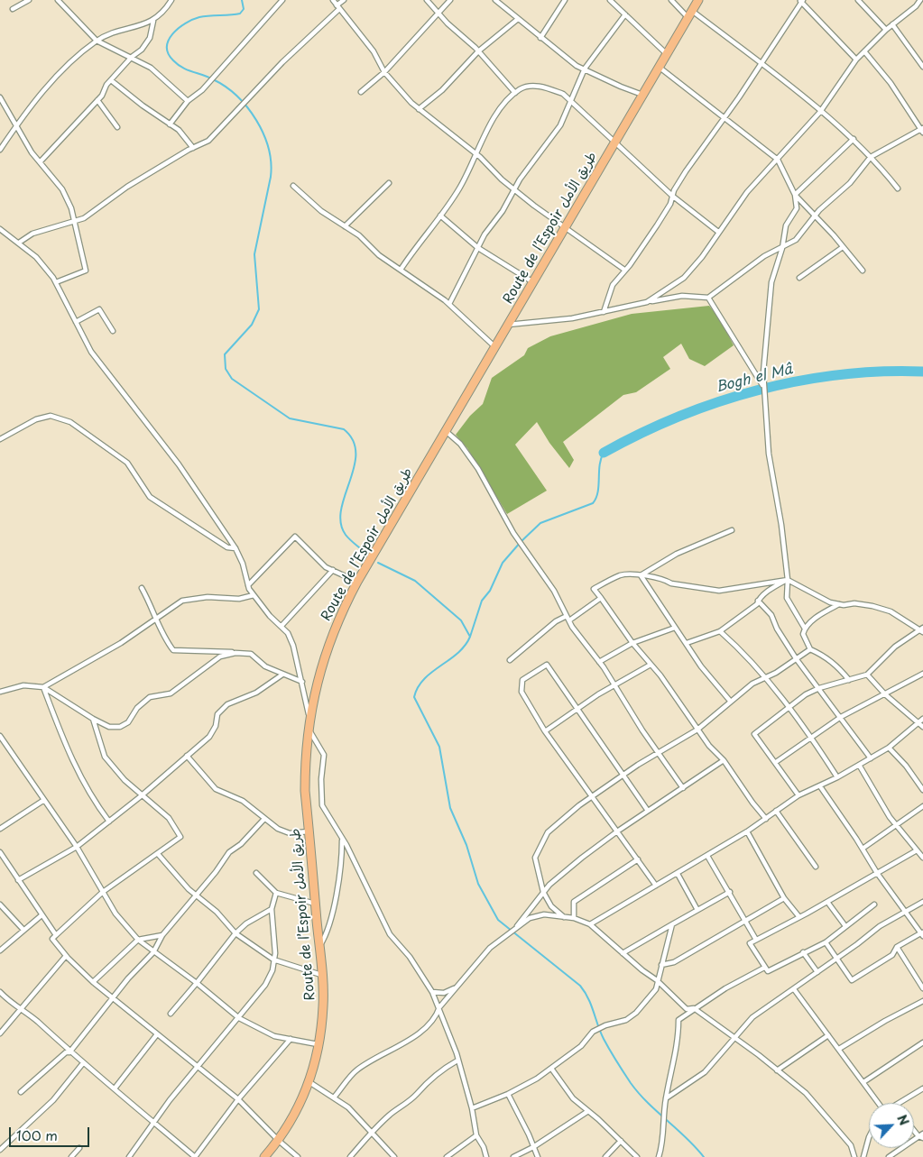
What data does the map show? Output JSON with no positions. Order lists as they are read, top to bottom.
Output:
{
  "streets": {
    "highway": ["Route de l’Espoir طريق الأمل"]
  },
  "water": ["Bogh el Mâ"],
  "scale_bar": "100 m",
  "north": "top right"
}
